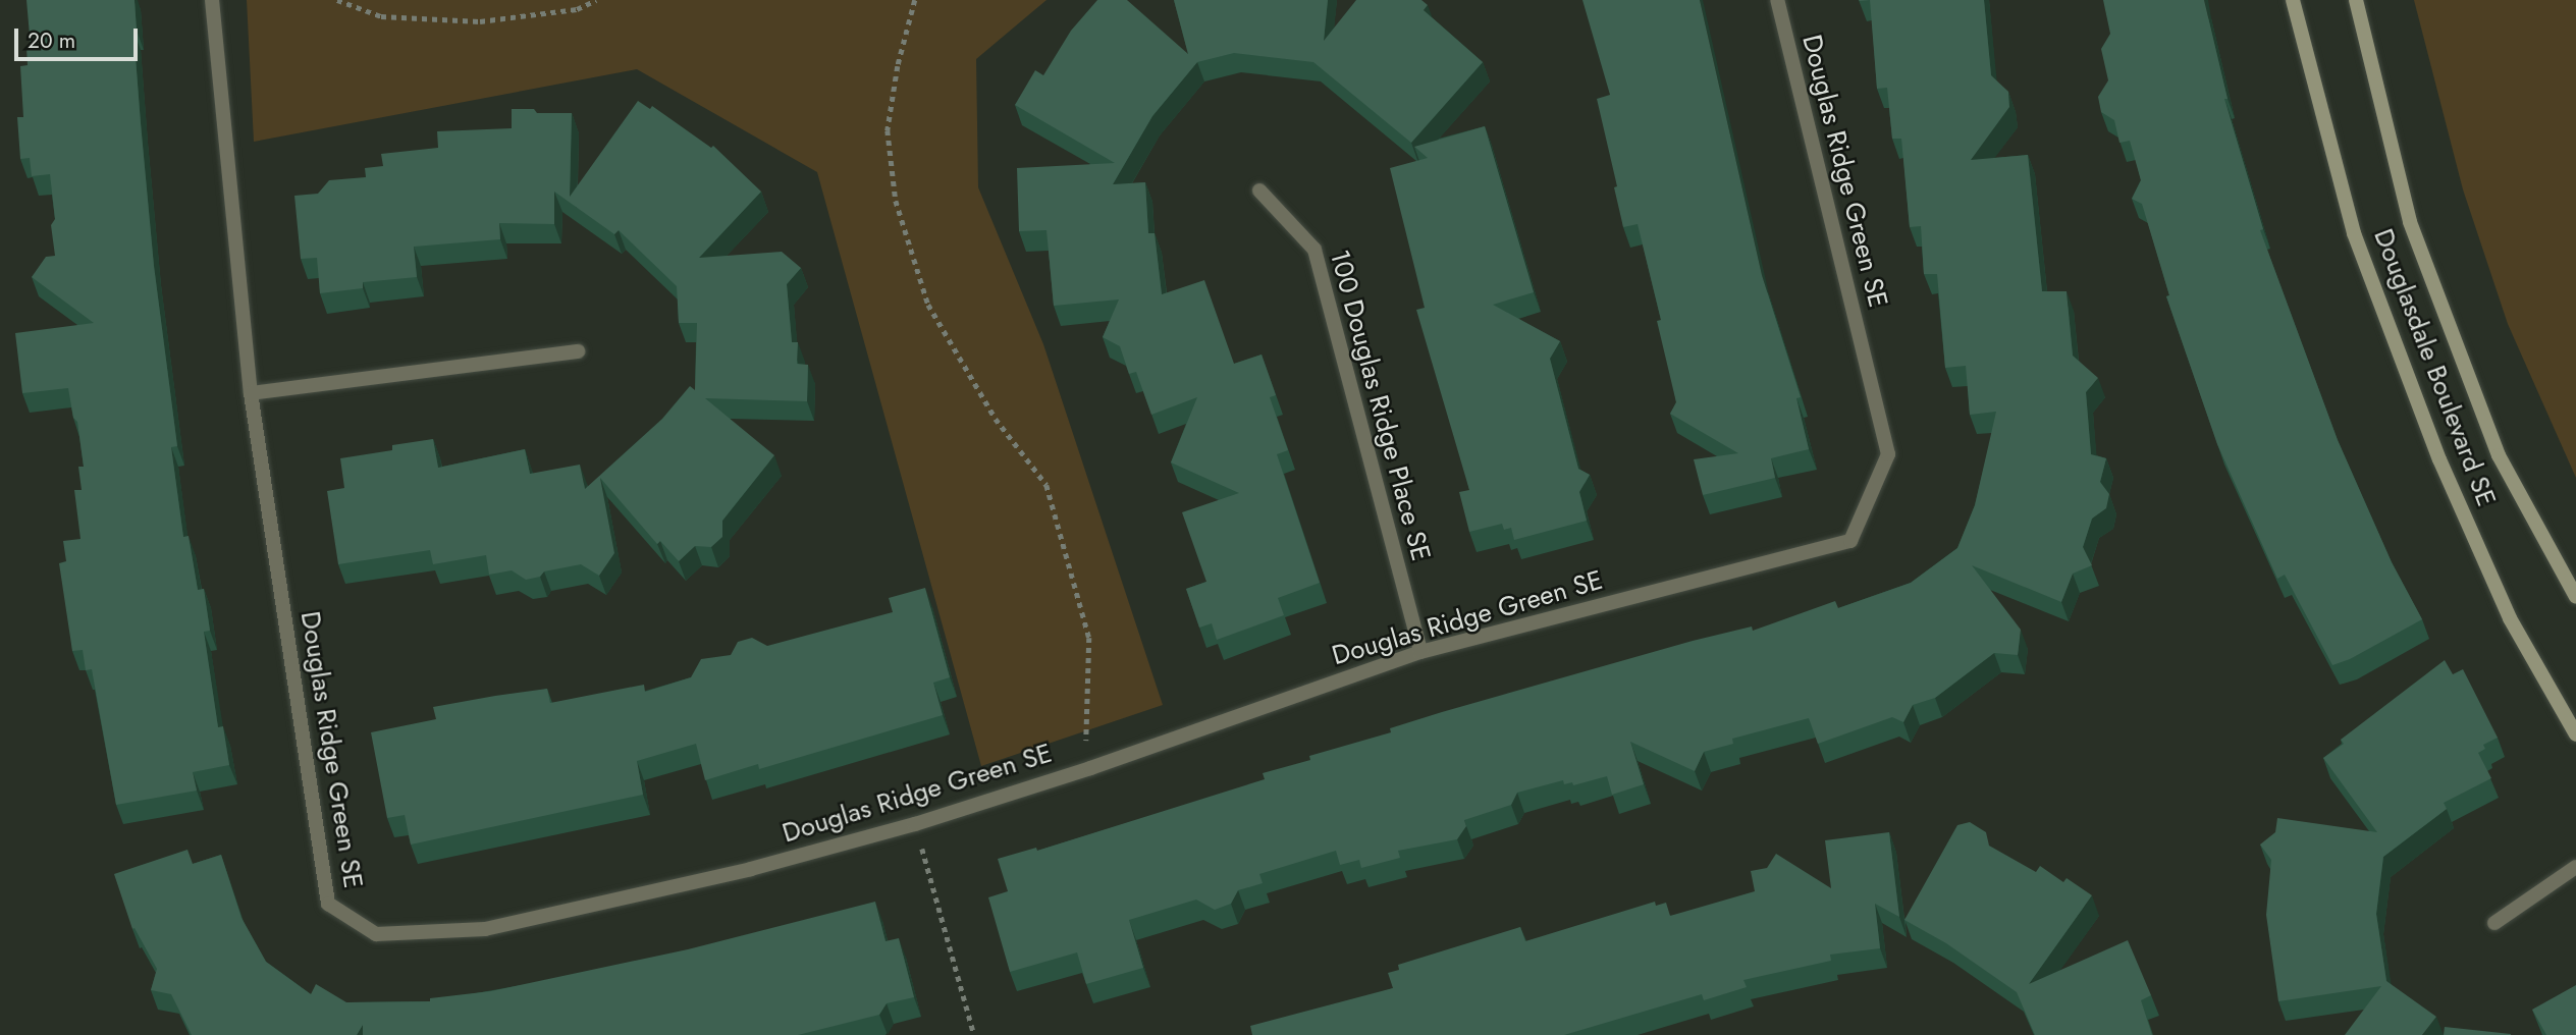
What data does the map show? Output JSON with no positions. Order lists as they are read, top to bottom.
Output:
{
  "streets": {
    "street": ["Douglas Ridge Green SE", "Douglasdale Boulevard SE", "100 Douglas Ridge Place SE"]
  },
  "crossings": [
    ["Douglas Ridge Green SE", "100 Douglas Ridge Place SE"]
  ],
  "scale_bar": "20 m"
}
